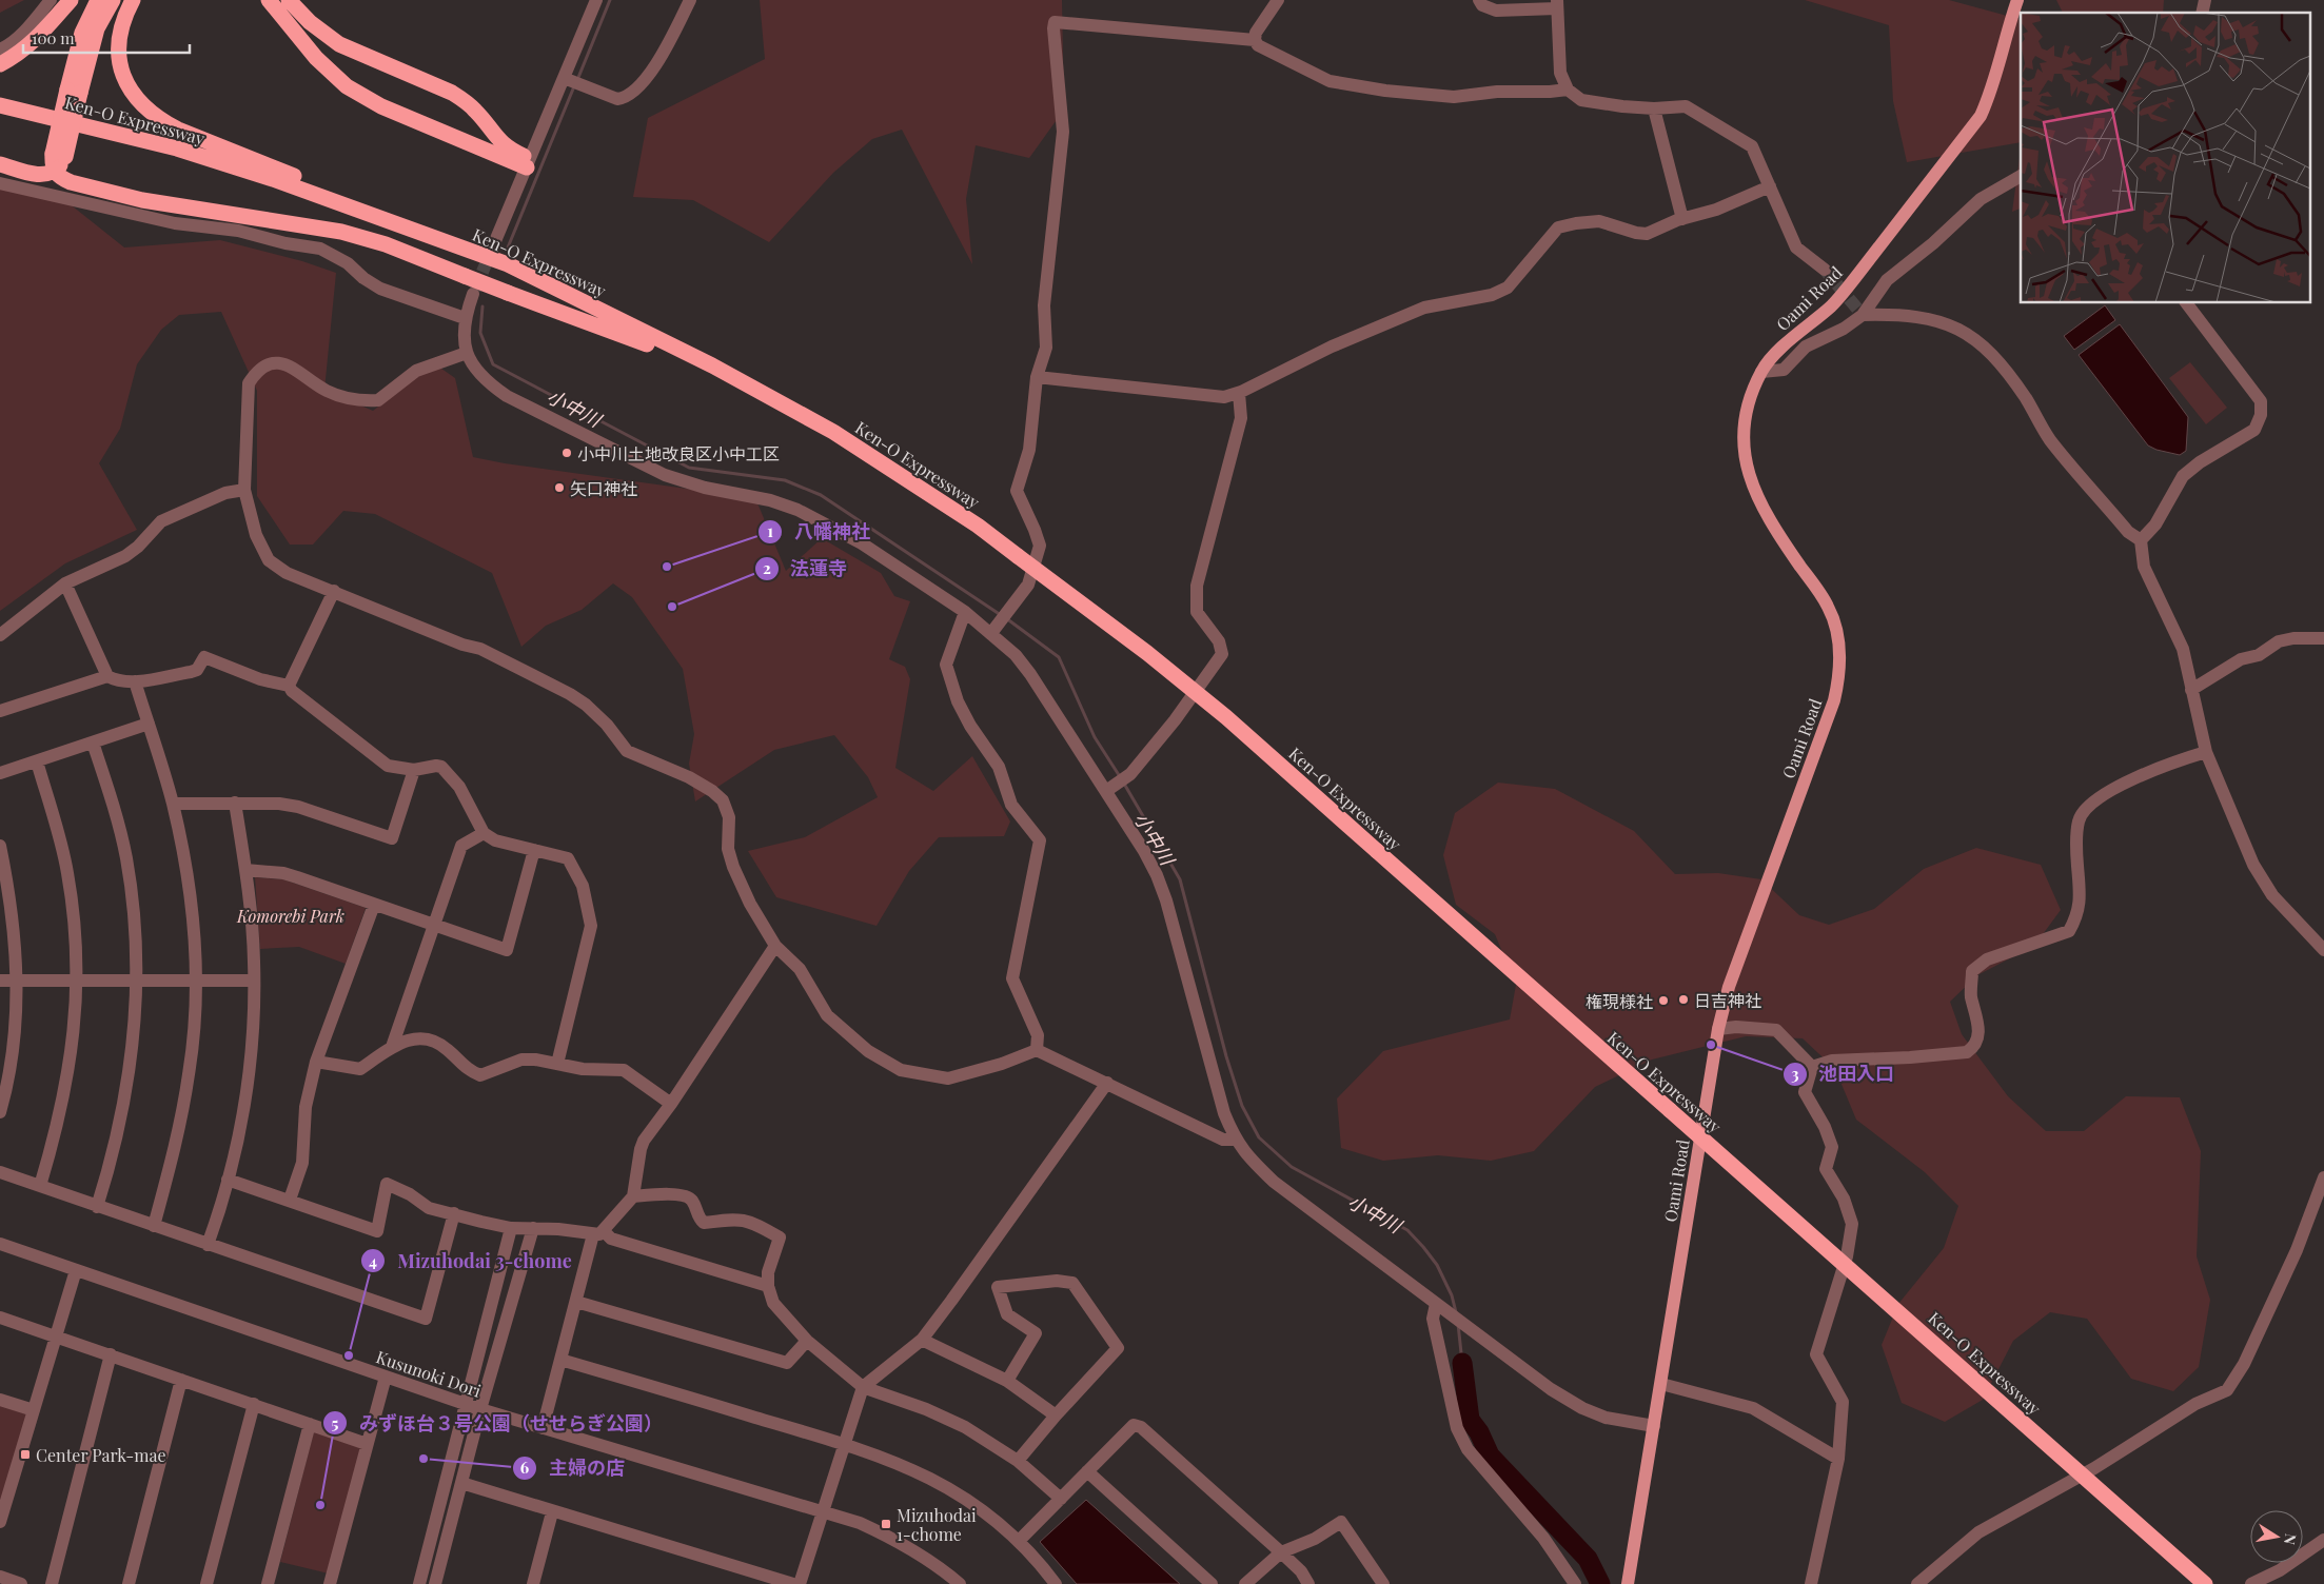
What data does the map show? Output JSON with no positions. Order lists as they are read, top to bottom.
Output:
{
  "streets": {
    "highway": ["Ken-O Expressway"],
    "main road": ["Oami Road"],
    "street": ["Kusunoki Dori"]
  },
  "water": ["小中川"],
  "parks": ["Komorebi Park"],
  "places": {
    "other": [
      "小中川土地改良区小中工区",
      "矢口神社",
      "八幡神社",
      "法蓮寺",
      "日吉神社",
      "権現様社",
      "池田入口",
      "Mizuhodai 3-chome",
      "主婦の店",
      "みずほ台３号公園（せせらぎ公園）"
    ],
    "transit": ["Center Park-mae", "Mizuhodai 1-chome"]
  },
  "scale_bar": "100 m",
  "north": "right"
}
